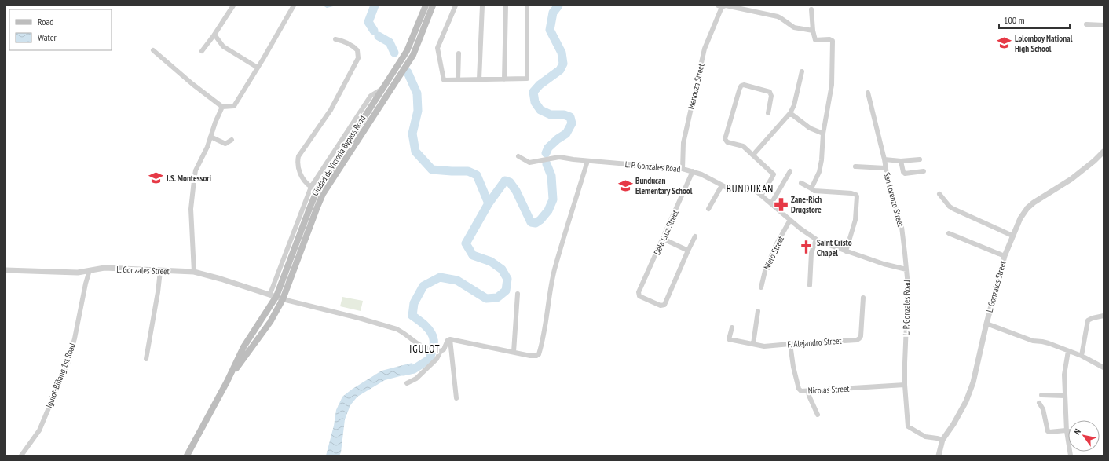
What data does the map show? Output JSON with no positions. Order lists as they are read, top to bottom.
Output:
{
  "streets": {
    "main road": ["Ciudad de Victoria Bypass Road"],
    "street": [
      "Mendoza Street",
      "L. P. Gonzales Road",
      "San Lorenzo Street",
      "Dela Cruz Street",
      "Nieto Street",
      "L. Gonzales Street",
      "F. Alejandro Street",
      "Igulot-Biñang 1st Road",
      "Nicolas Street"
    ]
  },
  "crossings": [
    ["Mendoza Street", "L. P. Gonzales Road"],
    ["Ciudad de Victoria Bypass Road", "L. Gonzales Street"],
    ["L. P. Gonzales Road", "San Lorenzo Street"],
    ["L. P. Gonzales Road", "Dela Cruz Street"],
    ["L. P. Gonzales Road", "Nieto Street"],
    ["L. P. Gonzales Road", "L. Gonzales Street"],
    ["L. P. Gonzales Road", "Nicolas Street"],
    ["L. Gonzales Street", "Igulot-Biñang 1st Road"],
    ["F. Alejandro Street", "Nicolas Street"]
  ],
  "districts": ["BUNDUKAN", "IGULOT"],
  "places": {
    "school or university": ["Lolomboy National High School", "I.S. Montessori", "Bunducan Elementary School"],
    "pharmacy": ["Zane-Rich Drugstore"],
    "church": ["Saint Cristo Chapel"]
  },
  "legend": ["Road", "Water"],
  "scale_bar": "100 m",
  "north": "top left"
}
